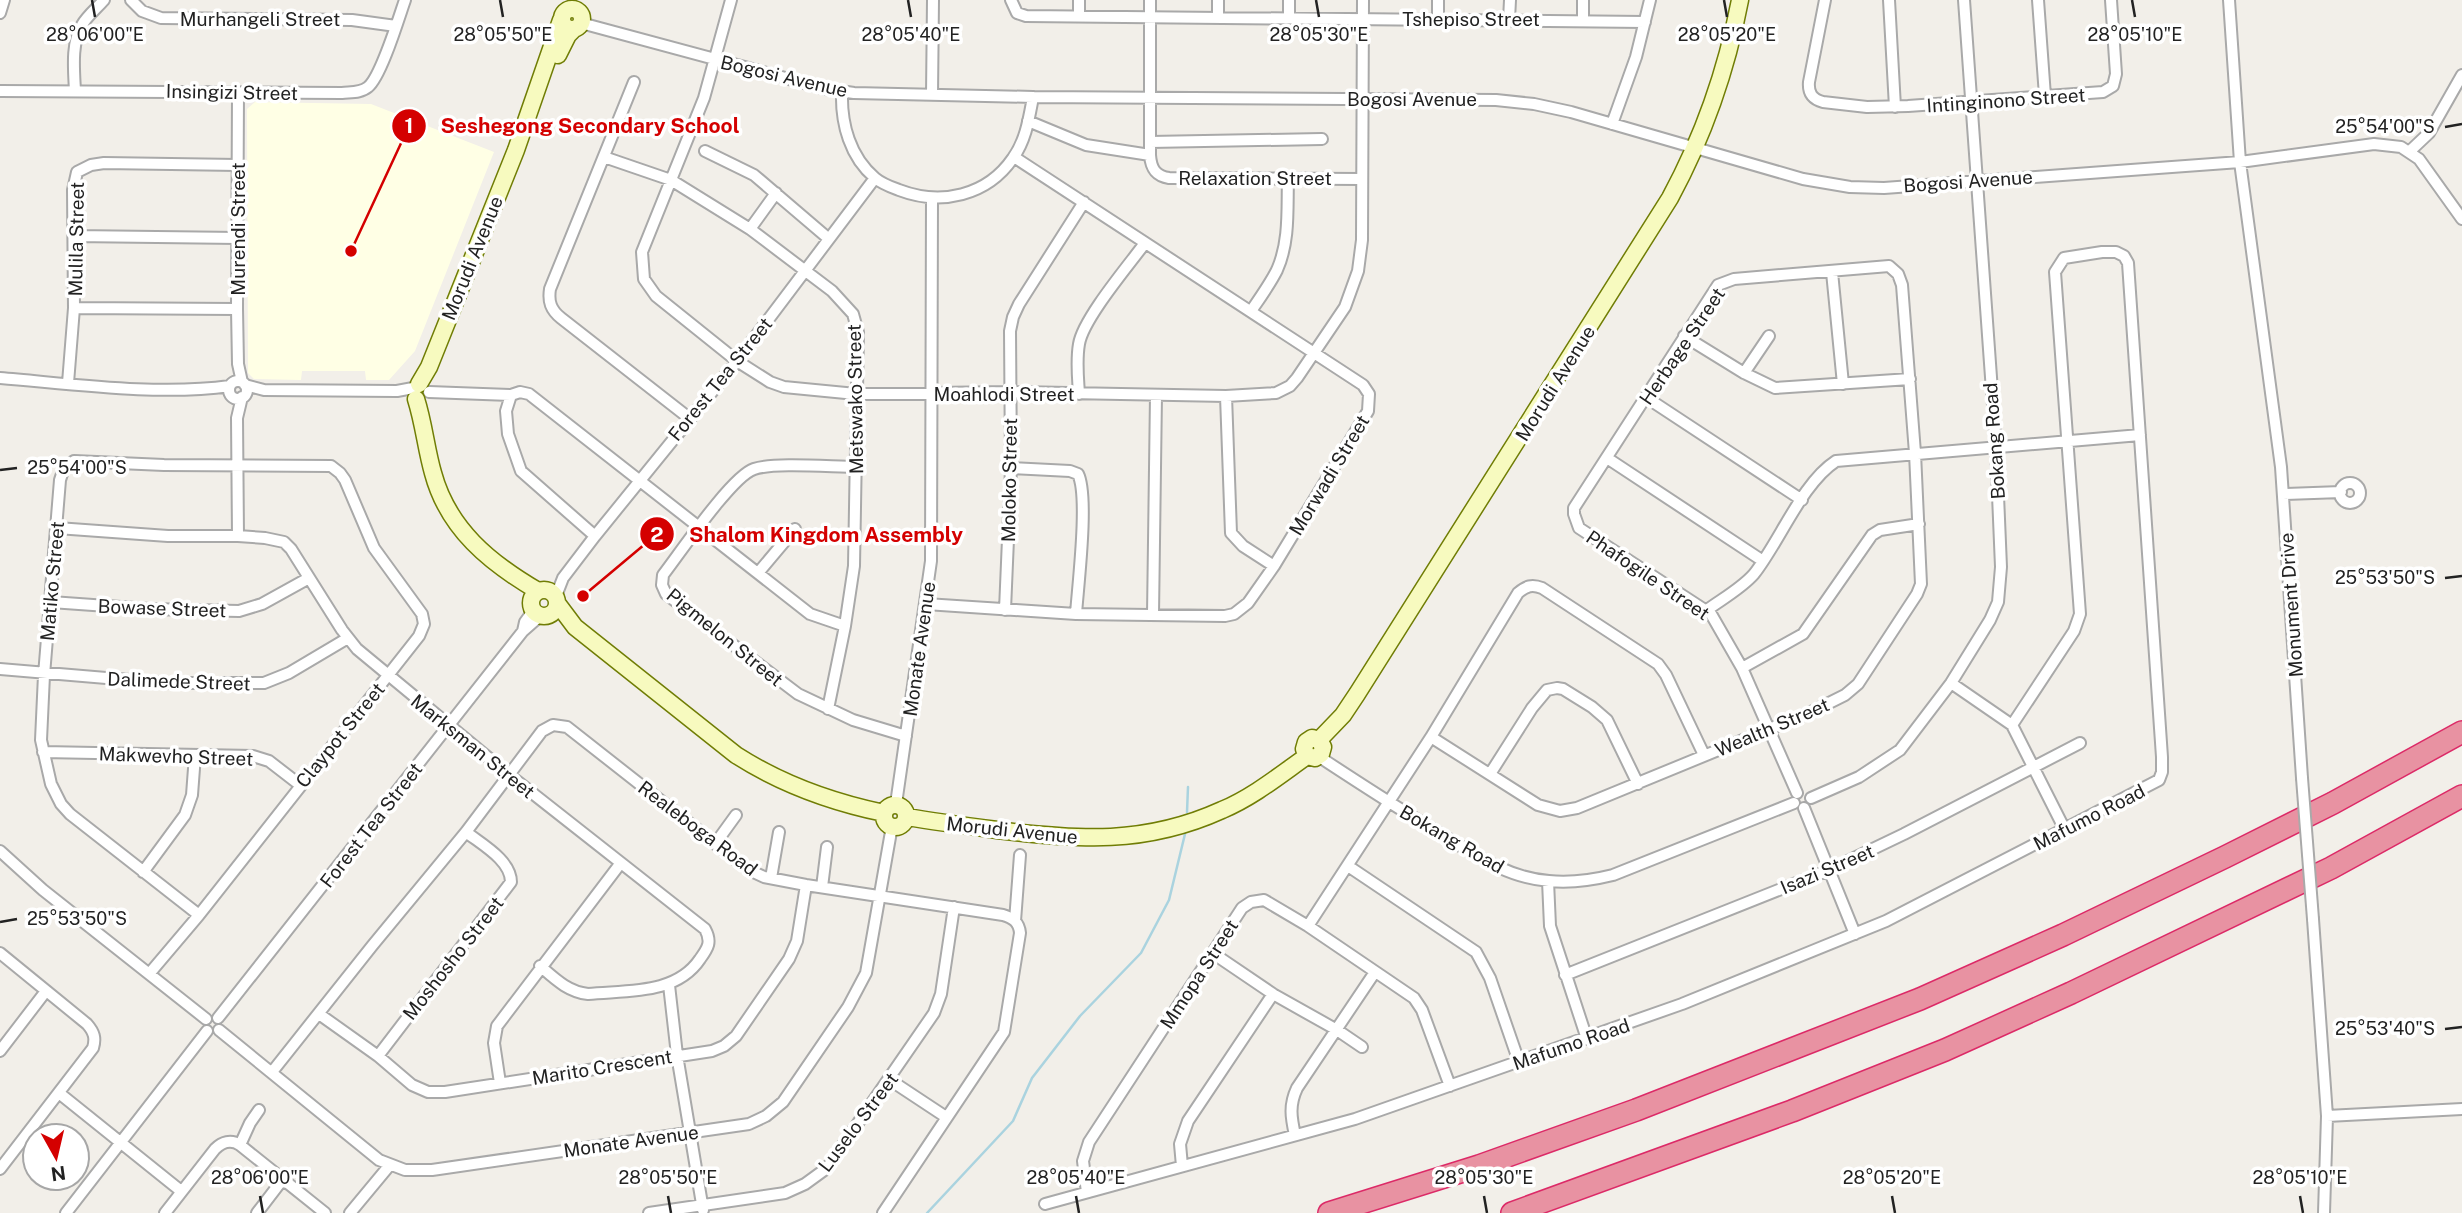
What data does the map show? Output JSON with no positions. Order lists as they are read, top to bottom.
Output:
{
  "streets": {
    "street": [
      "Murhangeli Street",
      "Tshepiso Street",
      "Bogosi Avenue",
      "Insingizi Street",
      "Intinginono Street",
      "Relaxation Street",
      "Murendi Street",
      "Mulila Street",
      "Morudi Avenue",
      "Herbage Street",
      "Forest Tea Street",
      "Moahlodi Street",
      "Metswako Street",
      "Bokang Road",
      "Morwadi Street",
      "Moloko Street",
      "Phafogile Street",
      "Matiko Street",
      "Monument Drive",
      "Bowase Street",
      "Pigmelon Street",
      "Monate Avenue",
      "Dalimede Street",
      "Wealth Street",
      "Claypot Street",
      "Marksman Street",
      "Makwevho Street",
      "Mafumo Road",
      "Realeboga Road",
      "Isazi Street",
      "Moshosho Street",
      "Mmopa Street",
      "Marito Crescent",
      "Luselo Street"
    ]
  },
  "crossings": [
    ["Murhangeli Street", "Insingizi Street"],
    ["Tshepiso Street", "Moahlodi Street"],
    ["Bogosi Avenue", "Morudi Avenue"],
    ["Bogosi Avenue", "Moahlodi Street"],
    ["Bogosi Avenue", "Bokang Road"],
    ["Bogosi Avenue", "Monument Drive"],
    ["Insingizi Street", "Murendi Street"],
    ["Intinginono Street", "Bokang Road"],
    ["Relaxation Street", "Moahlodi Street"],
    ["Murendi Street", "Mulila Street"],
    ["Murendi Street", "Matiko Street"],
    ["Murendi Street", "Marksman Street"],
    ["Morudi Avenue", "Forest Tea Street"],
    ["Morudi Avenue", "Bokang Road"],
    ["Morudi Avenue", "Monate Avenue"],
    ["Herbage Street", "Phafogile Street"],
    ["Herbage Street", "Wealth Street"],
    ["Forest Tea Street", "Moahlodi Street"],
    ["Forest Tea Street", "Metswako Street"],
    ["Forest Tea Street", "Marksman Street"],
    ["Moahlodi Street", "Metswako Street"],
    ["Moahlodi Street", "Morwadi Street"],
    ["Moahlodi Street", "Moloko Street"],
    ["Moahlodi Street", "Monate Avenue"],
    ["Metswako Street", "Pigmelon Street"],
    ["Bokang Road", "Phafogile Street"],
    ["Morwadi Street", "Moloko Street"],
    ["Morwadi Street", "Monate Avenue"],
    ["Phafogile Street", "Wealth Street"],
    ["Phafogile Street", "Mafumo Road"],
    ["Phafogile Street", "Isazi Street"],
    ["Matiko Street", "Bowase Street"],
    ["Matiko Street", "Dalimede Street"],
    ["Matiko Street", "Claypot Street"],
    ["Matiko Street", "Marksman Street"],
    ["Matiko Street", "Makwevho Street"],
    ["Bowase Street", "Marksman Street"],
    ["Pigmelon Street", "Monate Avenue"],
    ["Monate Avenue", "Realeboga Road"],
    ["Dalimede Street", "Marksman Street"],
    ["Claypot Street", "Marksman Street"],
    ["Claypot Street", "Makwevho Street"],
    ["Marksman Street", "Realeboga Road"],
    ["Mafumo Road", "Mmopa Street"],
    ["Realeboga Road", "Moshosho Street"],
    ["Realeboga Road", "Marito Crescent"],
    ["Realeboga Road", "Luselo Street"],
    ["Moshosho Street", "Marito Crescent"]
  ],
  "places": ["Seshegong Secondary School", "Shalom Kingdom Assembly"],
  "north": "bottom",
  "coordinates": [
    "28°06'00\"E",
    "28°05'50\"E",
    "28°05'40\"E",
    "28°05'30\"E",
    "28°05'20\"E",
    "28°05'10\"E",
    "25°54'00\"S",
    "25°53'50\"S",
    "25°53'40\"S"
  ]
}
